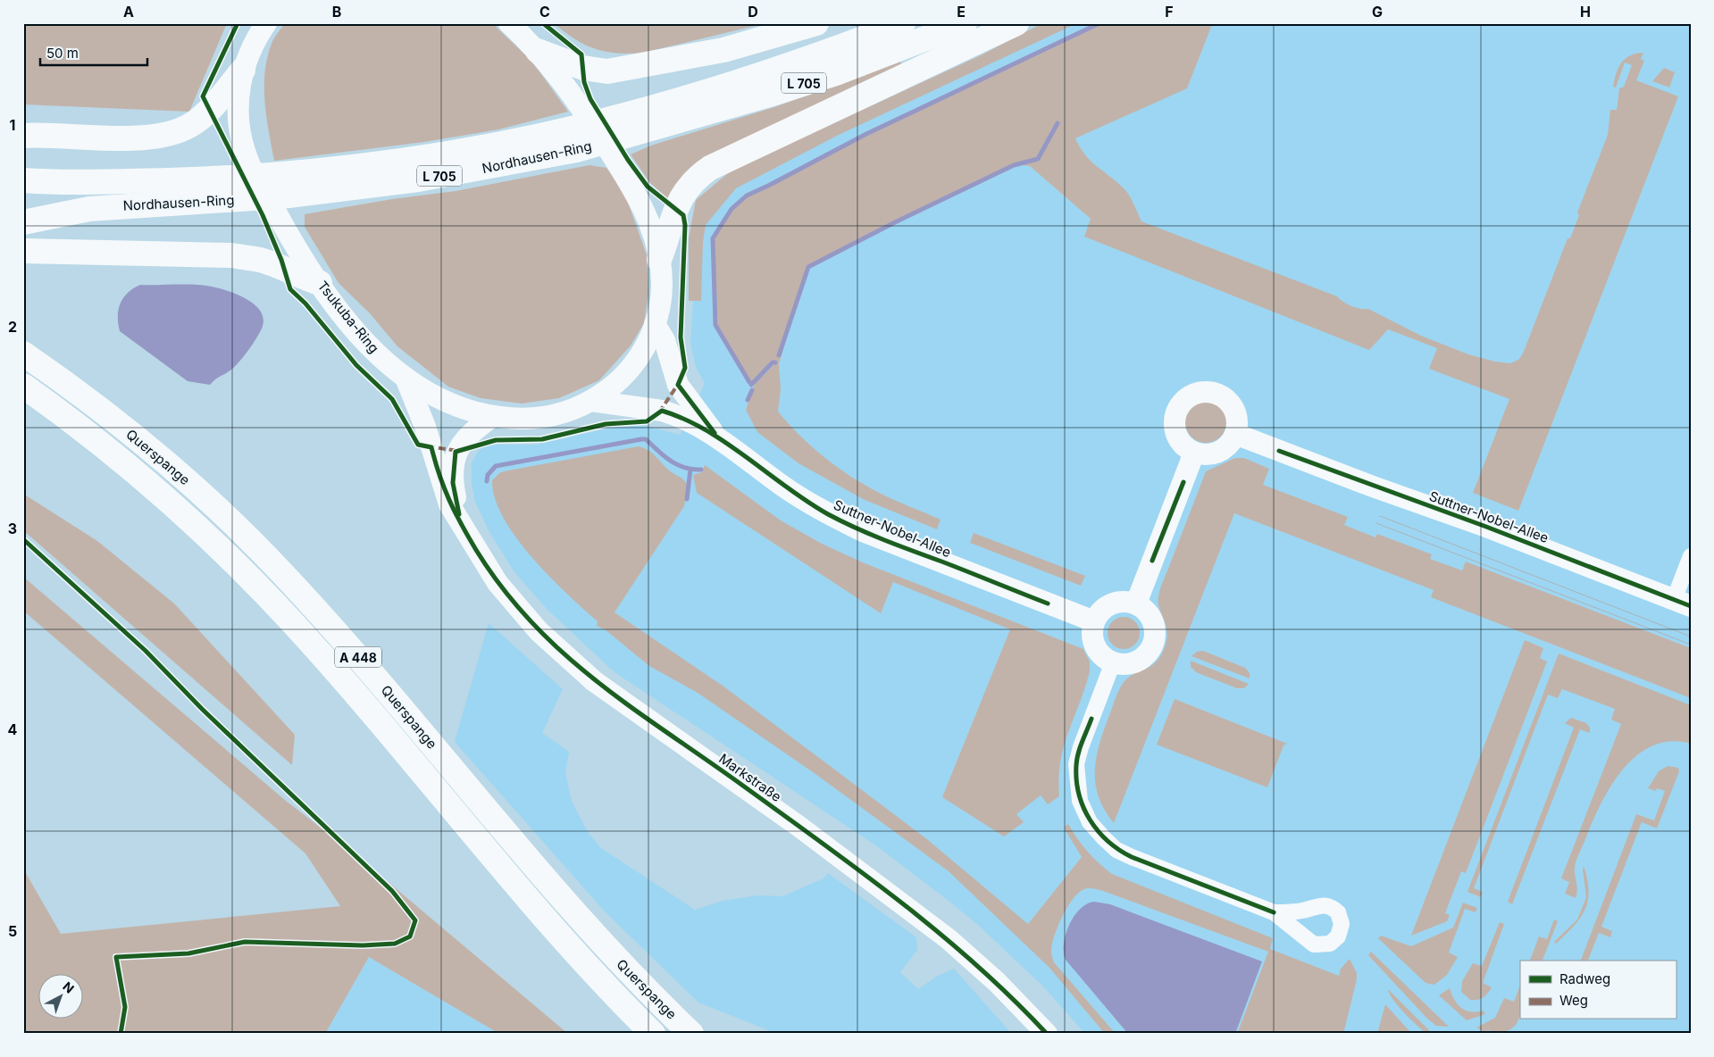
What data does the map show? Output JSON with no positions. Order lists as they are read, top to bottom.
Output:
{
  "streets": {
    "highway": [
      "L 705",
      "Nordhausen-Ring",
      "Querspange",
      "A 448"
    ],
    "main road": ["Tsukuba-Ring", "Suttner-Nobel-Allee", "Markstraße"]
  },
  "crossings": [
    ["Tsukuba-Ring", "Suttner-Nobel-Allee"],
    ["Tsukuba-Ring", "Markstraße"]
  ],
  "legend": ["Radweg", "Weg"],
  "scale_bar": "50 m",
  "north": "top right",
  "grid": {
    "columns": [
      "A",
      "B",
      "C",
      "D",
      "E",
      "F",
      "G",
      "H"
    ],
    "rows": [
      "1",
      "2",
      "3",
      "4",
      "5"
    ]
  }
}
